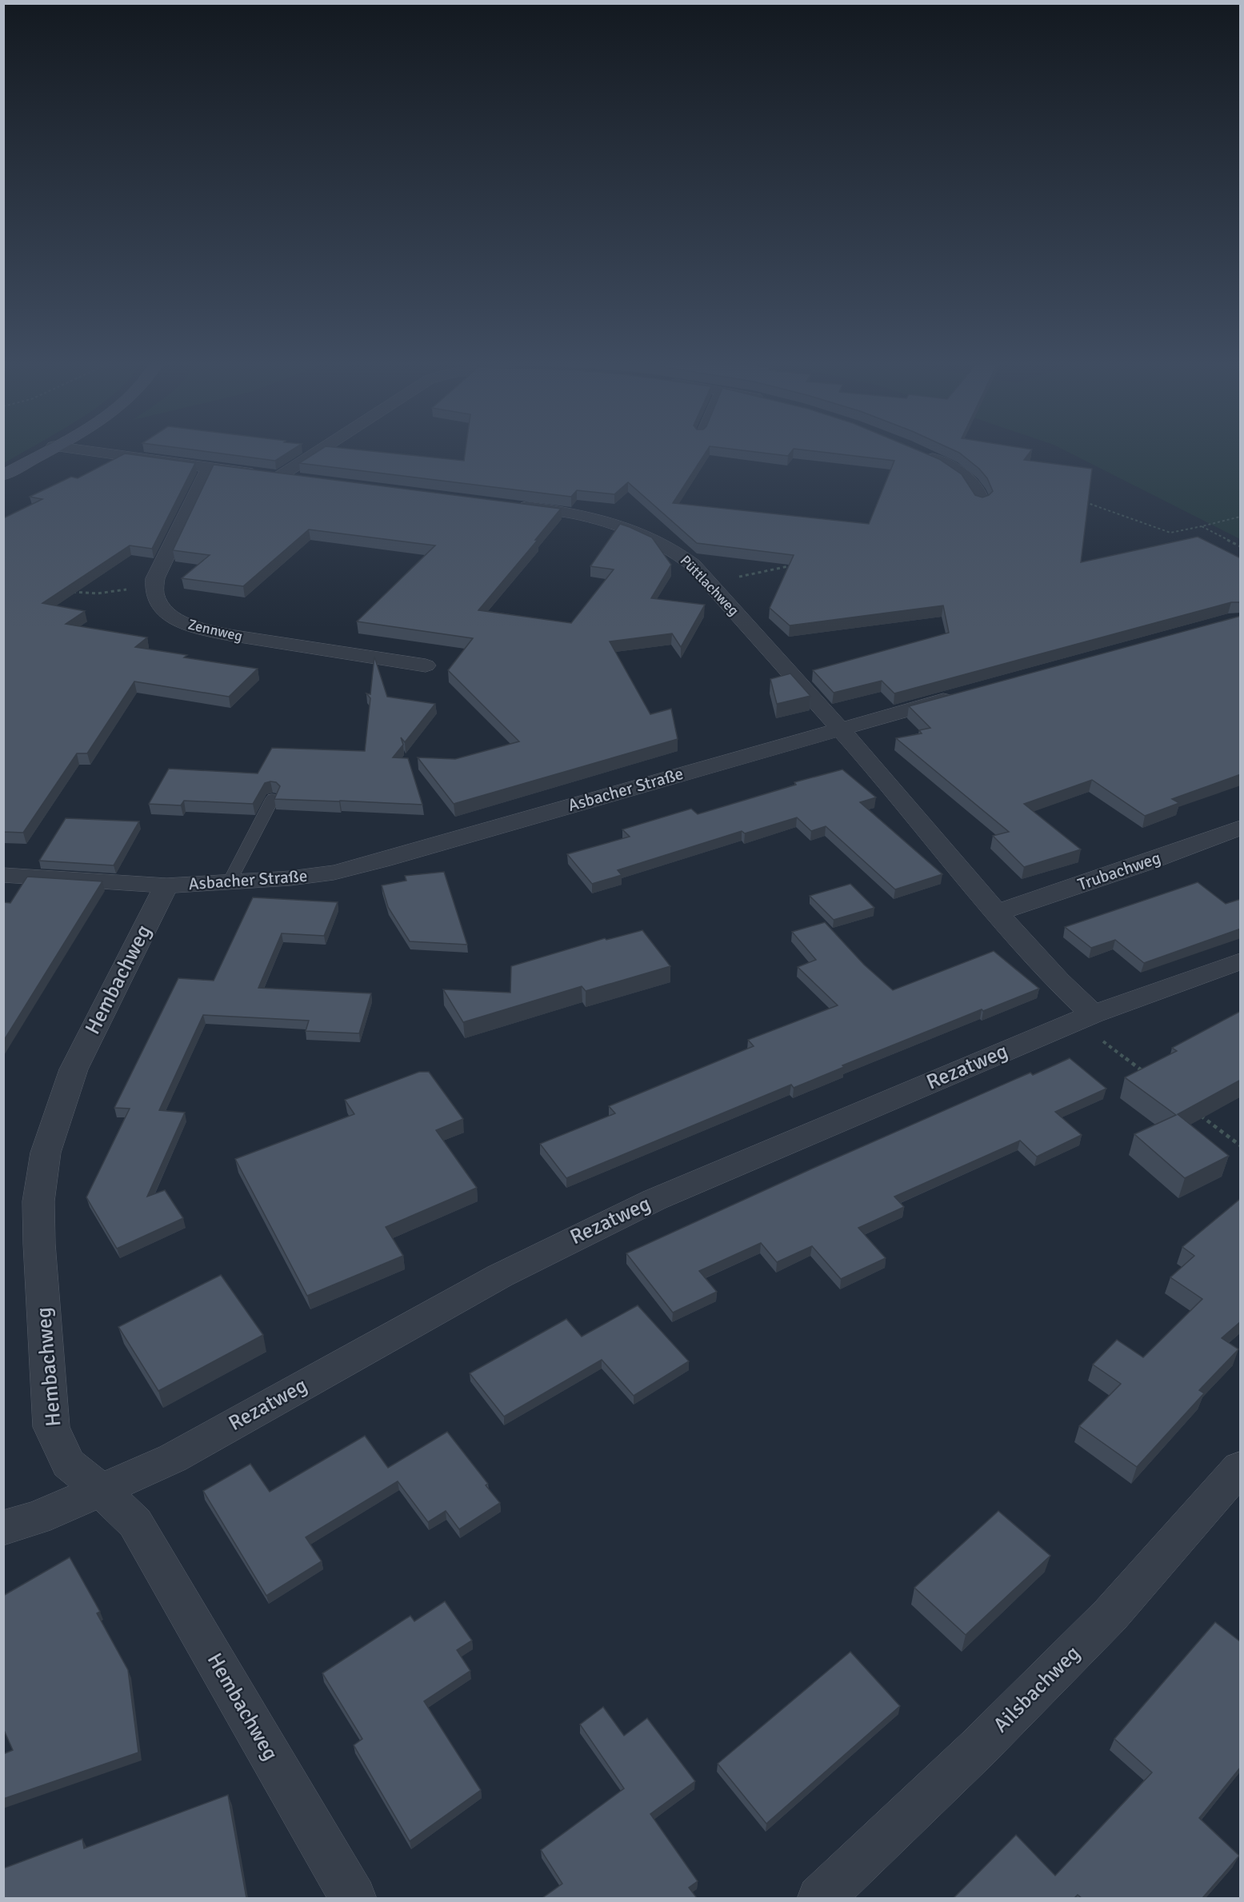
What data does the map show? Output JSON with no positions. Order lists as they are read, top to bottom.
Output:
{
  "streets": {
    "street": [
      "Püttlachweg",
      "Zennweg",
      "Asbacher Straße",
      "Trubachweg",
      "Hembachweg",
      "Rezatweg",
      "Ailsbachweg"
    ]
  },
  "crossings": [
    ["Püttlachweg", "Asbacher Straße"],
    ["Asbacher Straße", "Hembachweg"],
    ["Hembachweg", "Rezatweg"]
  ]
}
